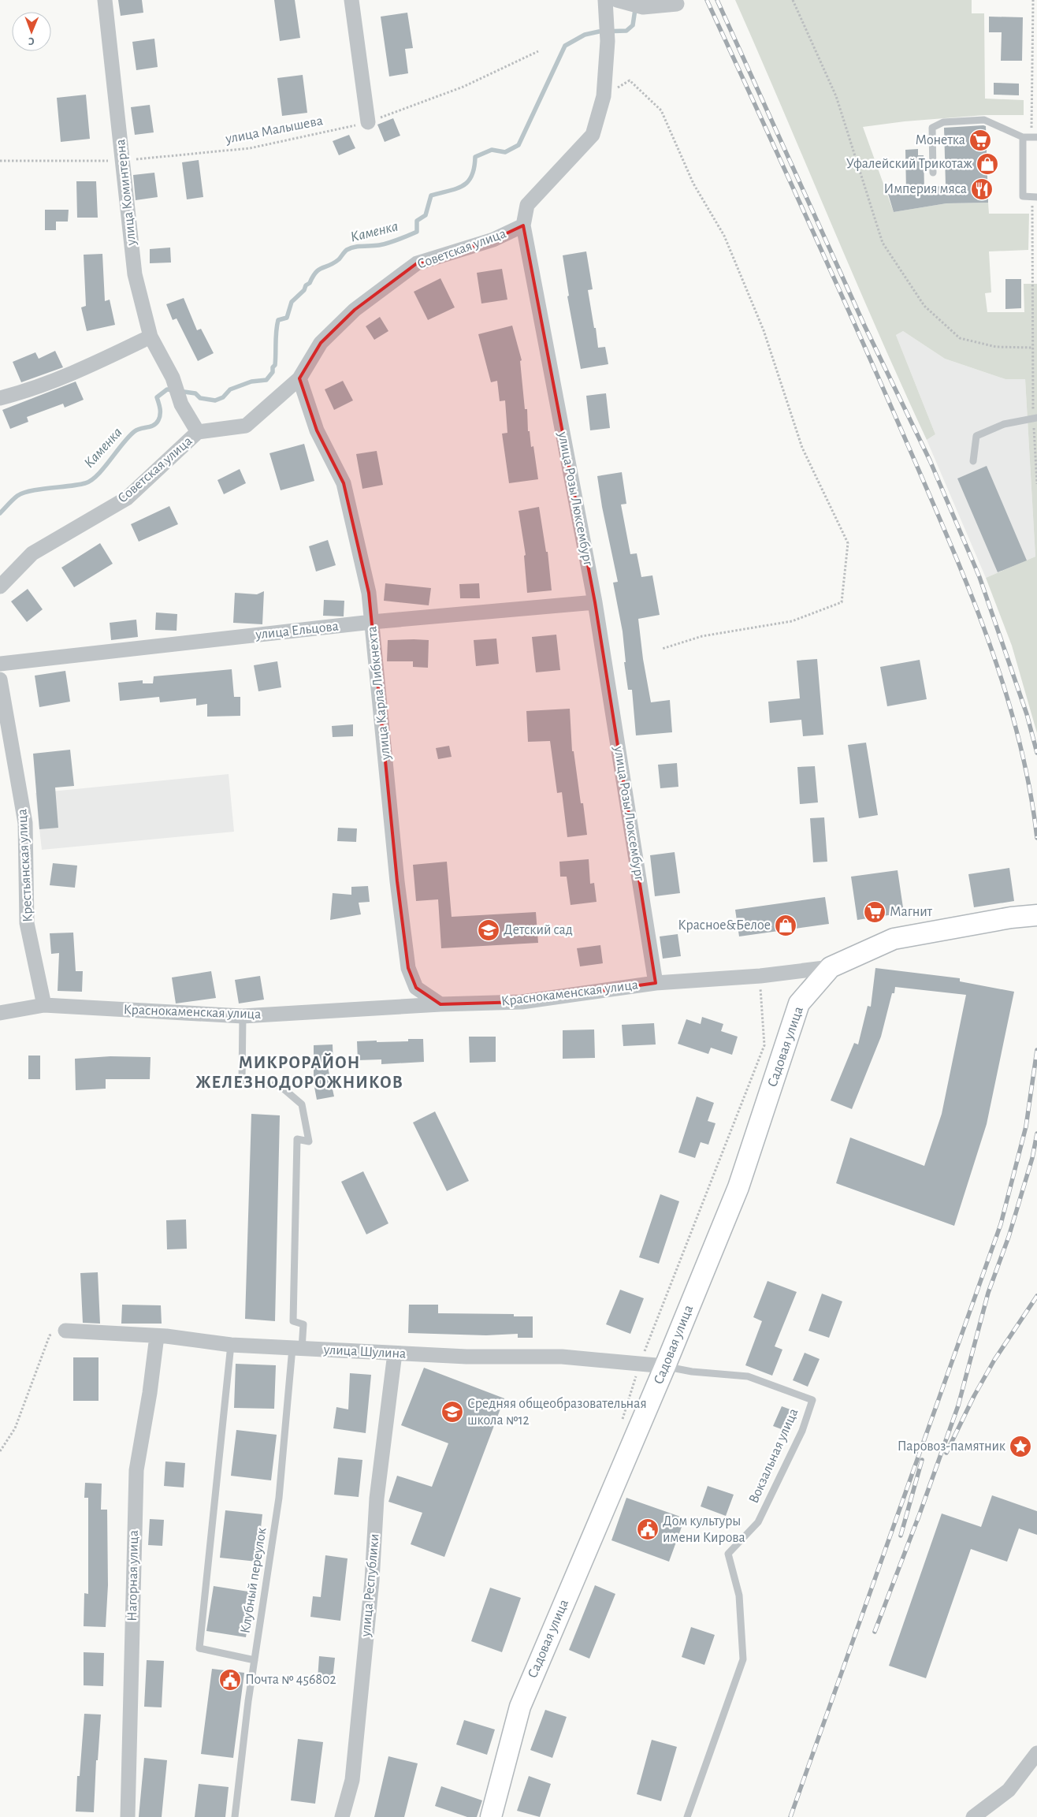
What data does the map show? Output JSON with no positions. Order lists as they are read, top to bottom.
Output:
{
  "streets": {
    "street": [
      "улица Коминтерна",
      "Советская улица",
      "улица Розы Люксембург",
      "улица Ельцова",
      "улица Карла Либкнехта",
      "Крестьянская улица",
      "Краснокаменская улица",
      "Садовая улица",
      "улица Шулина",
      "Нагорная улица",
      "улица Республики"
    ],
    "lane": ["Вокзальная улица", "Клубный переулок"],
    "path": ["улица Малышева"]
  },
  "crossings": [
    ["улица Малышева", "улица Коминтерна"],
    ["улица Коминтерна", "Советская улица"],
    ["Советская улица", "улица Розы Люксембург"],
    ["Советская улица", "улица Карла Либкнехта"],
    ["улица Розы Люксембург", "улица Ельцова"],
    ["улица Розы Люксембург", "Краснокаменская улица"],
    ["улица Ельцова", "улица Карла Либкнехта"],
    ["улица Карла Либкнехта", "Краснокаменская улица"],
    ["Крестьянская улица", "Краснокаменская улица"],
    ["Краснокаменская улица", "Садовая улица"],
    ["Краснокаменская улица", "Клубный переулок"],
    ["Садовая улица", "улица Шулина"],
    ["Садовая улица", "Вокзальная улица"],
    ["улица Шулина", "Вокзальная улица"],
    ["улица Шулина", "Нагорная улица"],
    ["улица Шулина", "Клубный переулок"],
    ["улица Шулина", "улица Республики"]
  ],
  "districts": ["МИКРОРАЙОН ЖЕЛЕЗНОДОРОЖНИКОВ"],
  "water": ["Каменка"],
  "places": {
    "supermarket": ["Монетка", "Магнит"],
    "shop": ["Уфалейский Трикотаж", "Красное&Белое"],
    "restaurant": ["Империя мяса"],
    "school or university": ["Детский сад", "Средняя общеобразовательная школа №12"],
    "place": ["Паровоз-памятник"],
    "public building": ["Дом культуры имени Кирова", "Почта № 456802"]
  },
  "north": "bottom"
}
